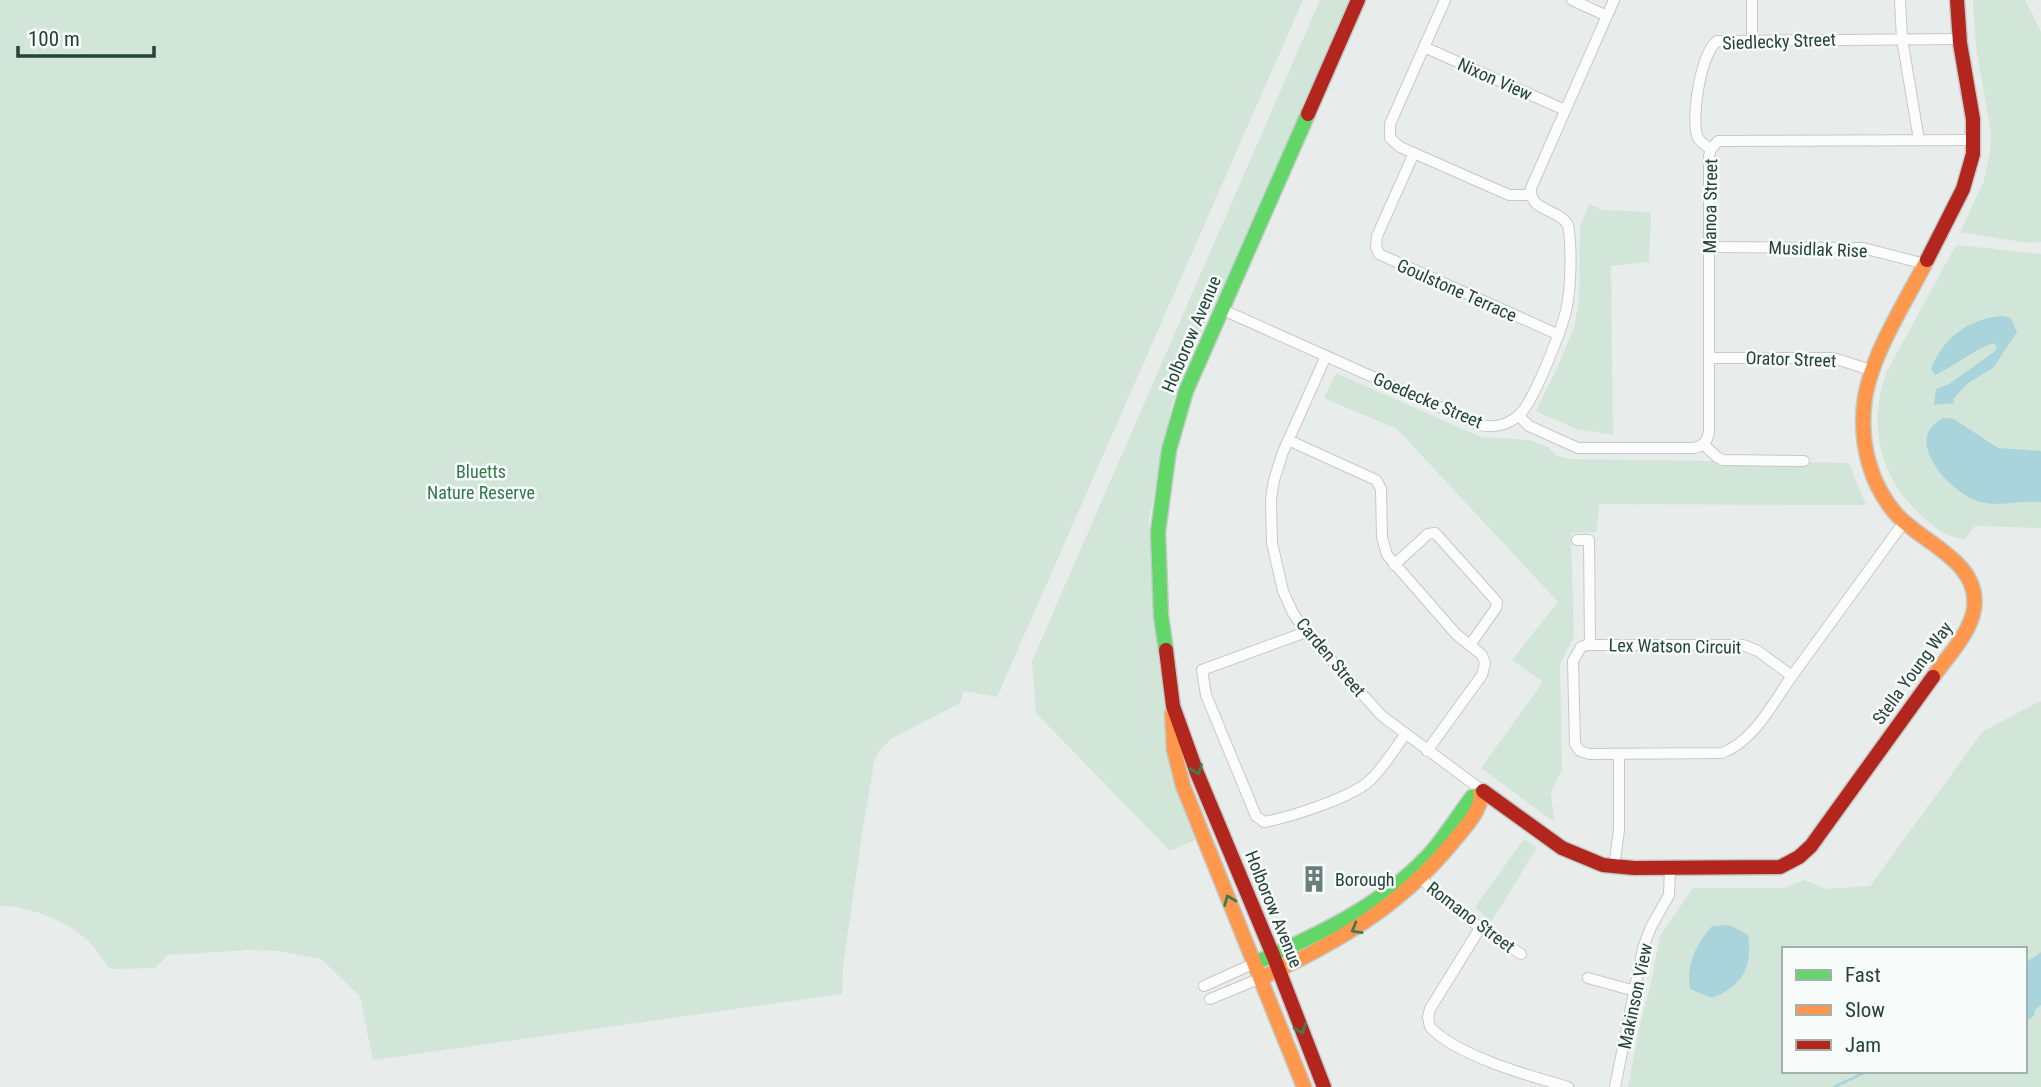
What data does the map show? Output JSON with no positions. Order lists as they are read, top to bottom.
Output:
{
  "streets": {
    "street": [
      "Siedlecky Street",
      "Nixon View",
      "Manoa Street",
      "Musidlak Rise",
      "Goulstone Terrace",
      "Holborow Avenue",
      "Orator Street",
      "Goedecke Street",
      "Lex Watson Circuit",
      "Carden Street",
      "Stella Young Way",
      "Romano Street",
      "Makinson View"
    ]
  },
  "crossings": [
    ["Siedlecky Street", "Manoa Street"],
    ["Siedlecky Street", "Stella Young Way"],
    ["Manoa Street", "Musidlak Rise"],
    ["Manoa Street", "Orator Street"],
    ["Manoa Street", "Stella Young Way"],
    ["Musidlak Rise", "Stella Young Way"],
    ["Holborow Avenue", "Goedecke Street"],
    ["Orator Street", "Stella Young Way"],
    ["Goedecke Street", "Carden Street"],
    ["Lex Watson Circuit", "Stella Young Way"],
    ["Carden Street", "Stella Young Way"],
    ["Stella Young Way", "Makinson View"]
  ],
  "parks": ["Bluetts Nature Reserve"],
  "places": {
    "building": ["Borough"]
  },
  "legend": ["Fast", "Slow", "Jam"],
  "scale_bar": "100 m"
}
